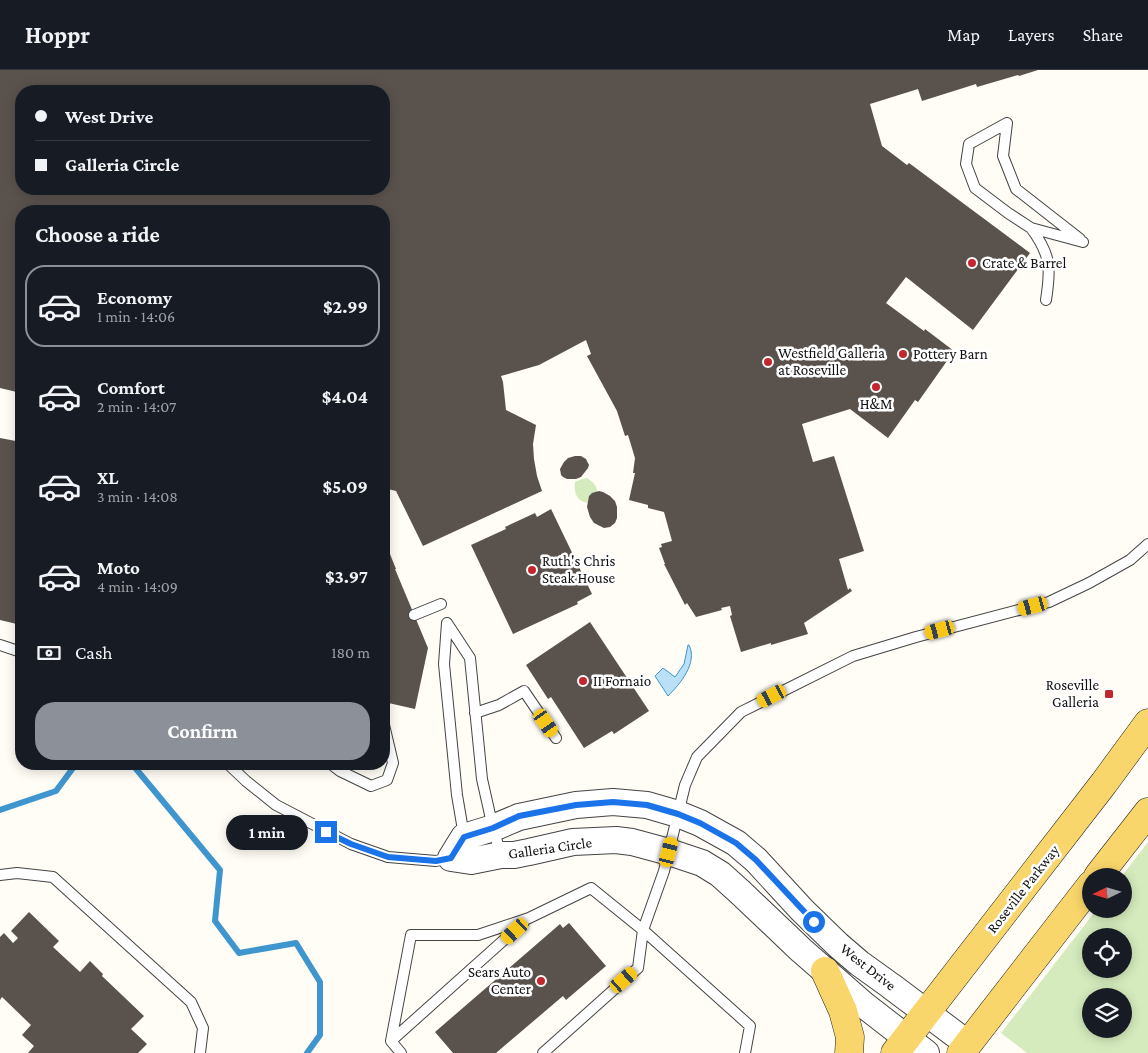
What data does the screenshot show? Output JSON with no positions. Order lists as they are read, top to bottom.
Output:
{
  "streets": {
    "main road": ["Roseville Parkway"],
    "street": ["Galleria Circle", "West Drive"]
  },
  "crossings": [
    ["Galleria Circle", "West Drive"],
    ["Roseville Parkway", "West Drive"]
  ],
  "places": {
    "other": [
      "Crate & Barrel",
      "Pottery Barn",
      "Westfield Galleria at Roseville",
      "H&M",
      "Ruth's Chris Steak House",
      "II Fornaio",
      "Sears Auto Center"
    ],
    "transit": ["Roseville Galleria"]
  },
  "north": "left",
  "page": {
    "header": "Hoppr",
    "nav": ["Map", "Layers", "Share"],
    "banner": ["West Drive", "Galleria Circle"],
    "heading": "Choose a ride",
    "list": [
      {
        "name": "Economy",
        "note": "1 min · 14:06",
        "value": "$2.99"
      },
      {
        "name": "Comfort",
        "note": "2 min · 14:07",
        "value": "$4.04"
      },
      {
        "name": "XL",
        "note": "3 min · 14:08",
        "value": "$5.09"
      },
      {
        "name": "Moto",
        "note": "4 min · 14:09",
        "value": "$3.97"
      }
    ],
    "pay": ["Cash", "180 m"],
    "buttons": "Confirm",
    "bubble": "1 min"
  }
}
